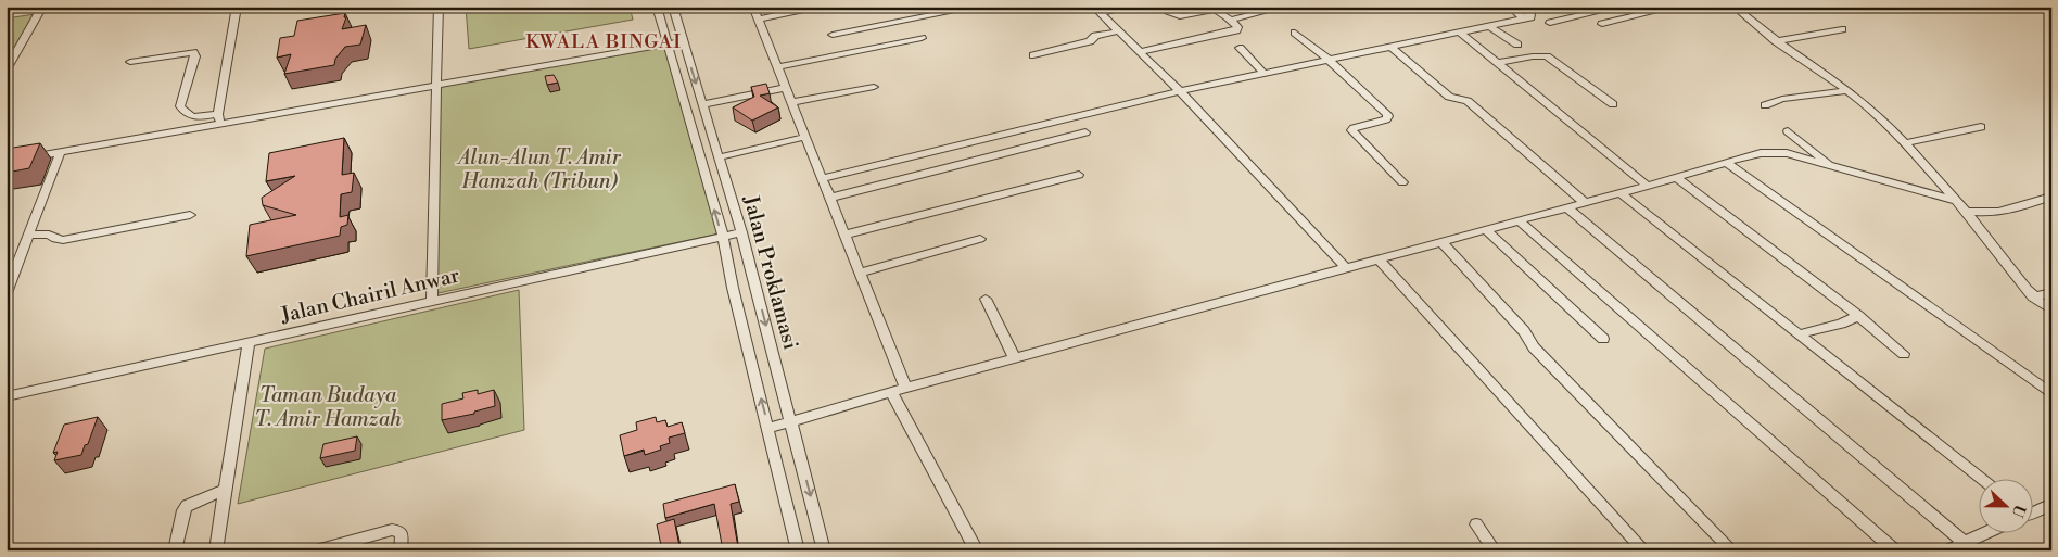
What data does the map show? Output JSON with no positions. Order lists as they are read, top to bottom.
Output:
{
  "streets": {
    "street": ["Jalan Proklamasi", "Jalan Chairil Anwar"]
  },
  "crossings": [
    ["Jalan Proklamasi", "Jalan Chairil Anwar"]
  ],
  "districts": ["KWALA BINGAI"],
  "parks": ["Alun-Alun T. Amir Hamzah (Tribun)", "Taman Budaya T. Amir Hamzah"],
  "north": "right"
}
